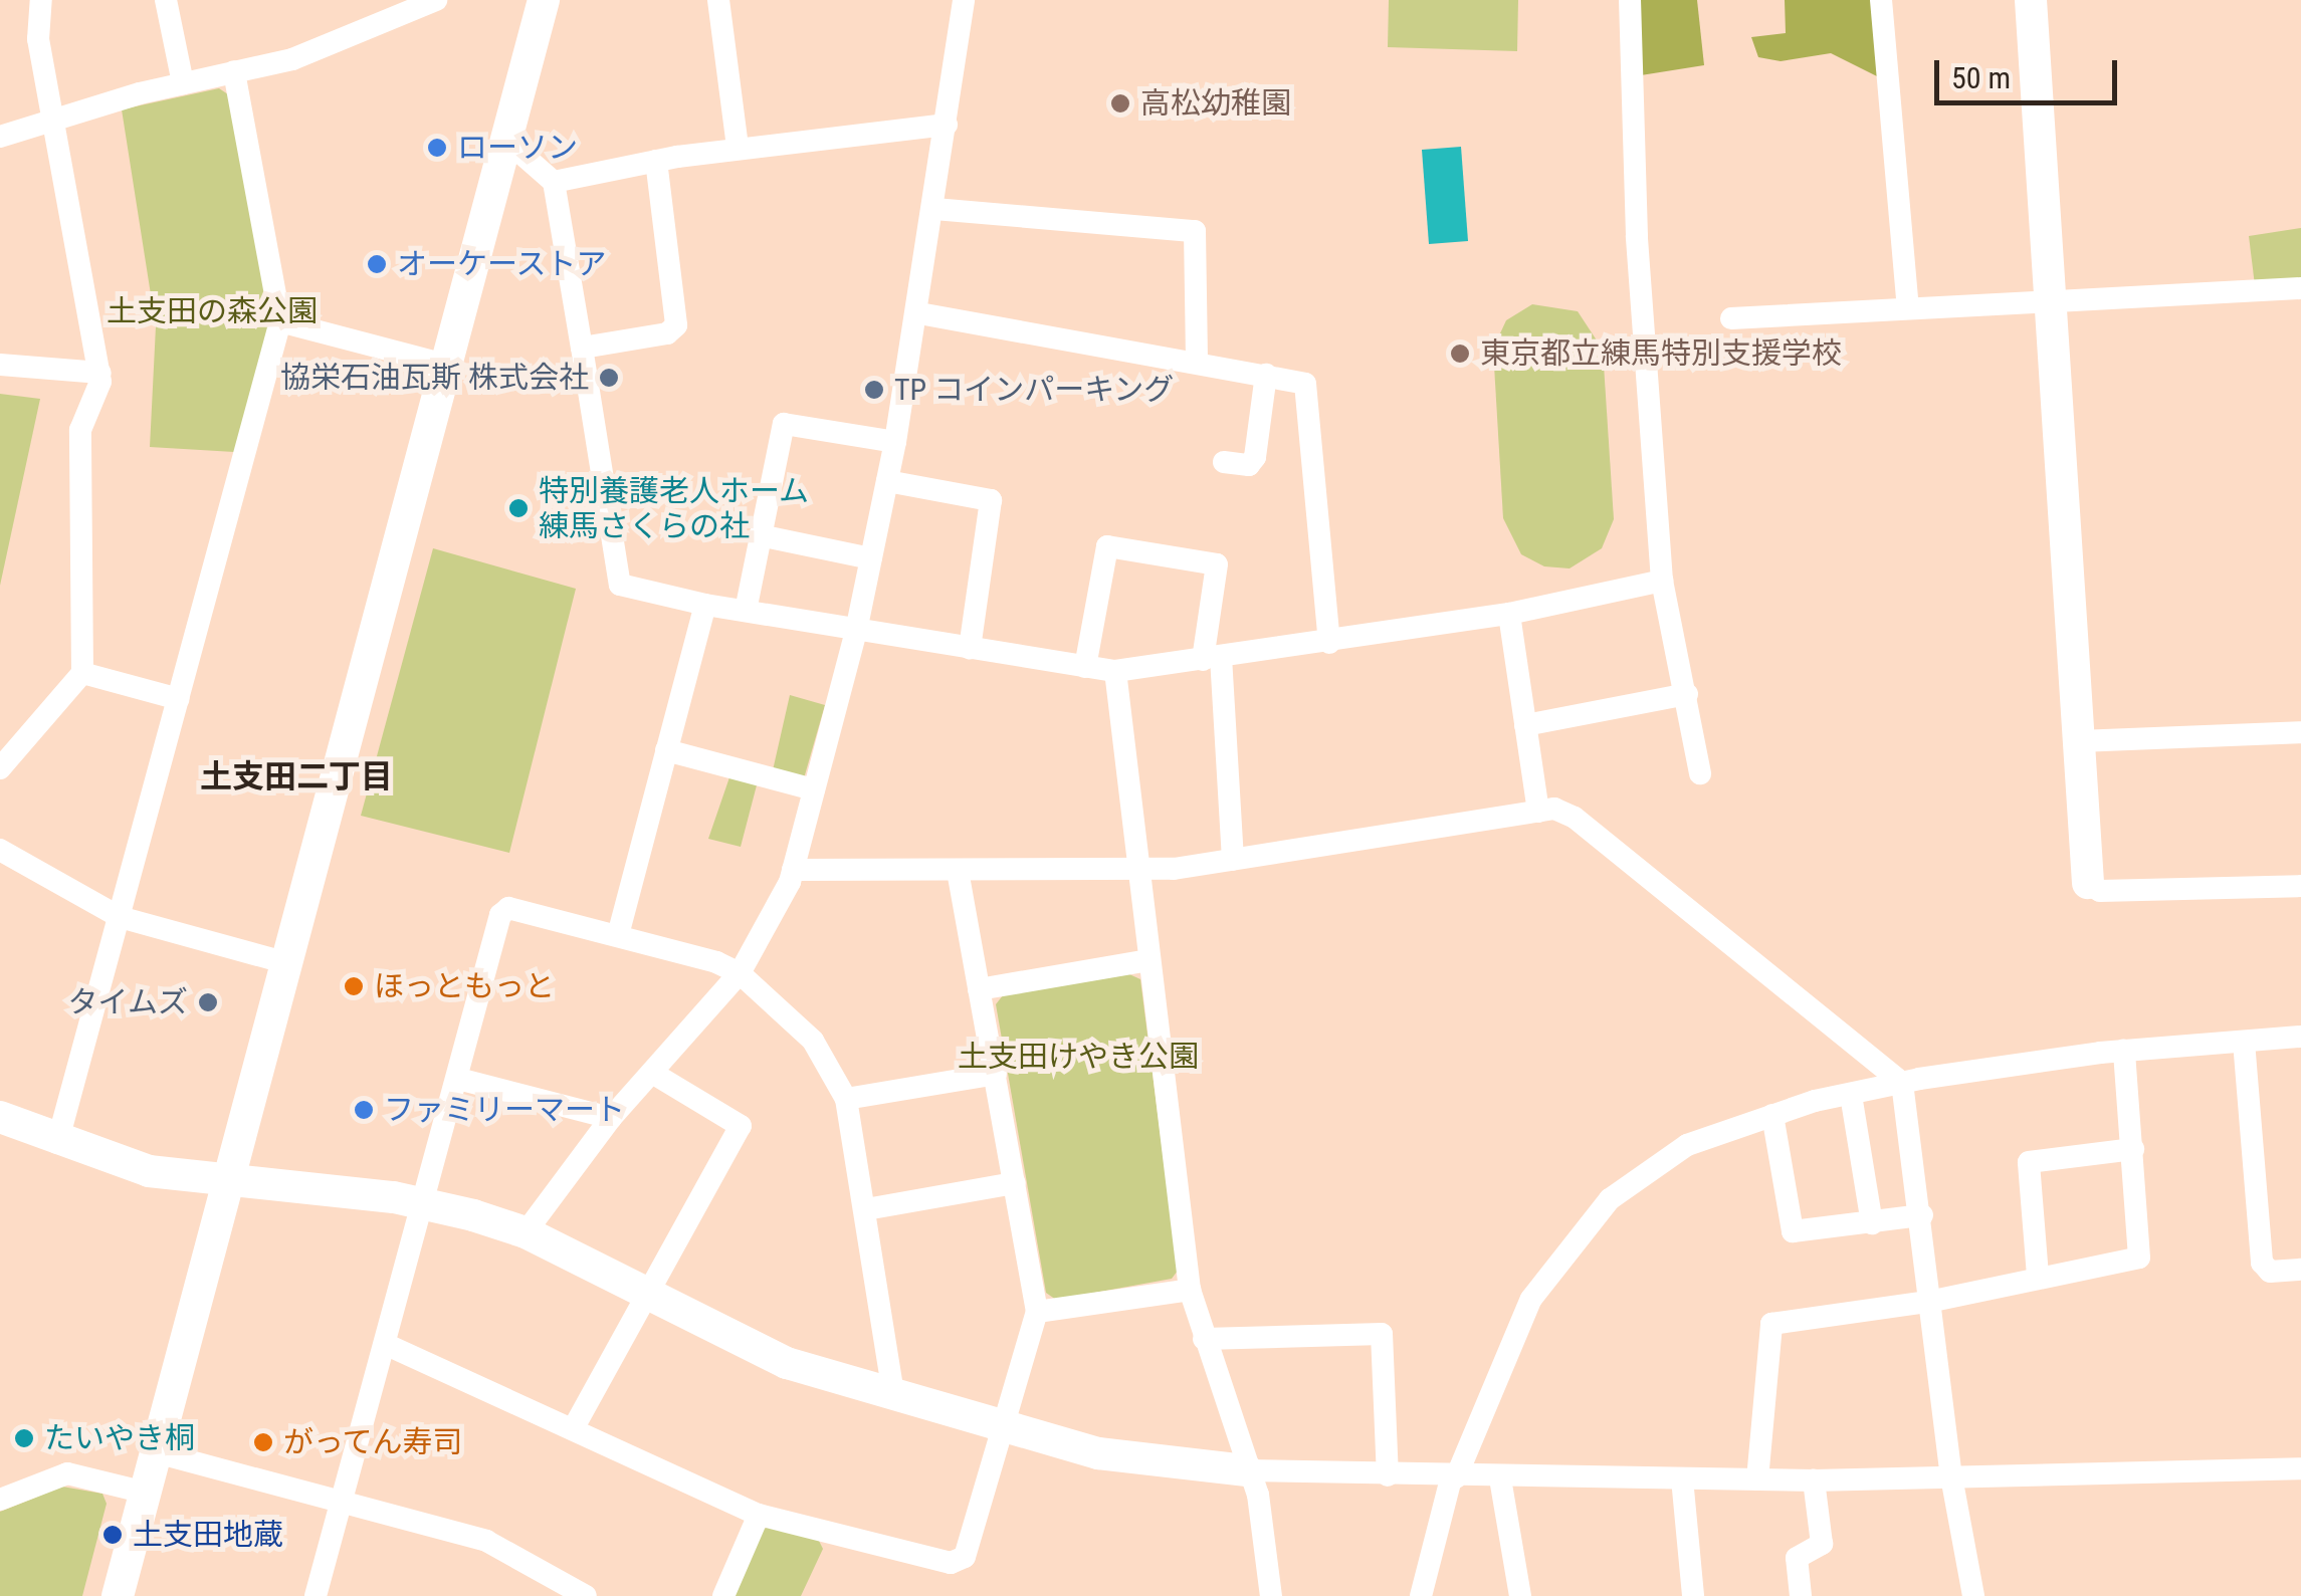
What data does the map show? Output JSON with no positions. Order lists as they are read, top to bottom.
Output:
{
  "districts": ["土支田二丁目"],
  "parks": ["土支田の森公園", "土支田けやき公園"],
  "places": [
    "高松幼稚園",
    "ローソン",
    "オーケーストア",
    "東京都立練馬特別支援学校",
    "協栄石油瓦斯 株式会社",
    "TP コインパーキング",
    "特別養護老人ホーム 練馬さくらの社",
    "ほっともっと",
    "タイムズ",
    "ファミリーマート",
    "たいやき桐",
    "がってん寿司",
    "土支田地蔵"
  ],
  "scale_bar": "50 m"
}
